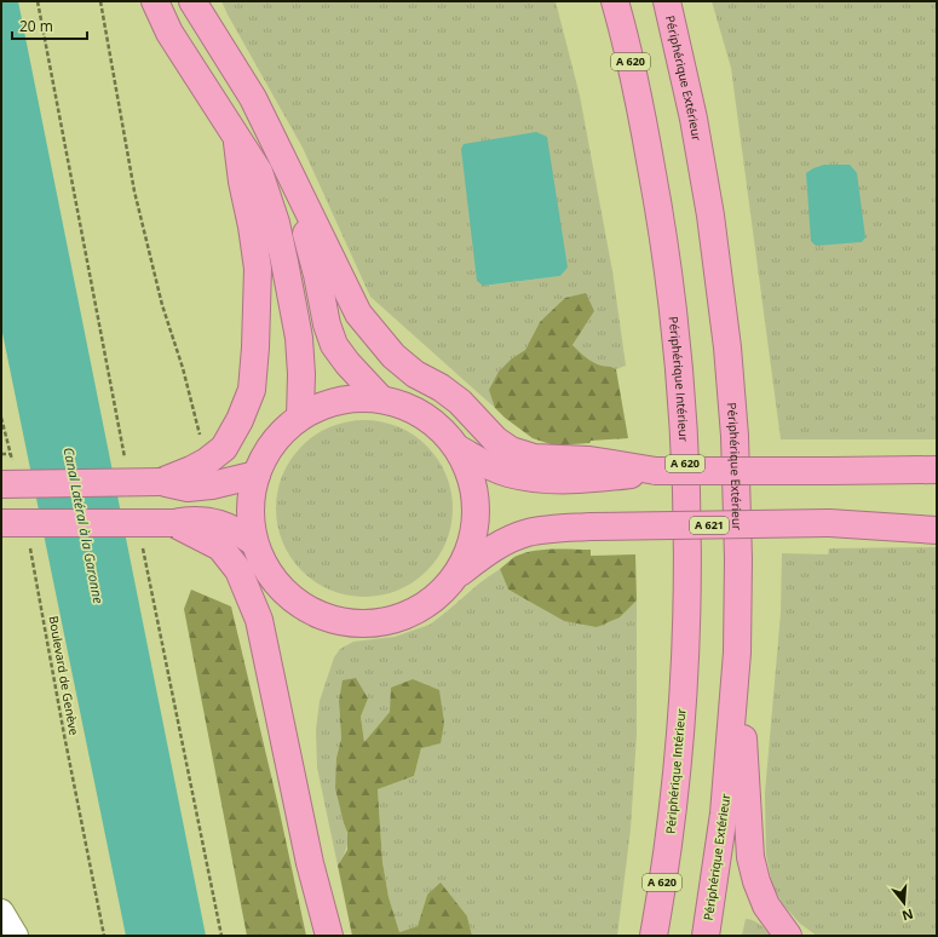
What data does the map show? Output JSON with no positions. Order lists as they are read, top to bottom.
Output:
{
  "streets": {
    "highway": [
      "A 620",
      "Périphérique Extérieur",
      "Périphérique Intérieur",
      "A 621"
    ],
    "path": ["Boulevard de Genève"]
  },
  "water": ["Canal Latéral à la Garonne"],
  "scale_bar": "20 m",
  "north": "bottom"
}
